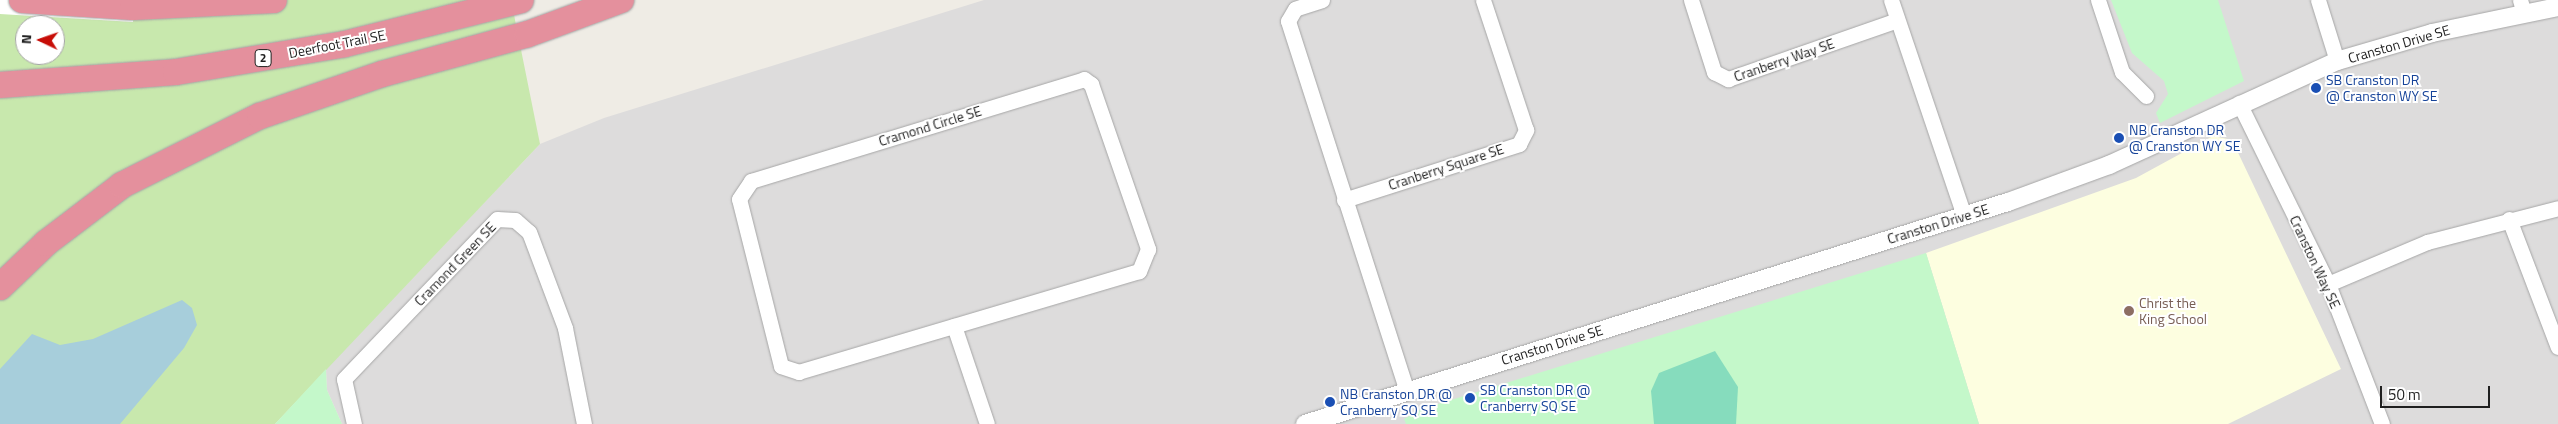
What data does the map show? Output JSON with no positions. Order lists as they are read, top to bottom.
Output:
{
  "streets": {
    "highway": ["Deerfoot Trail SE", "2"],
    "street": [
      "Cranston Drive SE",
      "Cranberry Way SE",
      "Cramond Circle SE",
      "Cranberry Square SE",
      "Cranston Way SE",
      "Cramond Green SE"
    ]
  },
  "crossings": [
    ["Cranston Drive SE", "Cranston Way SE"]
  ],
  "places": [
    "SB Cranston DR @ Cranston WY SE",
    "NB Cranston DR @ Cranston WY SE",
    "Christ the King School",
    "SB Cranston DR @ Cranberry SQ SE",
    "NB Cranston DR @ Cranberry SQ SE"
  ],
  "scale_bar": "50 m",
  "north": "left"
}
